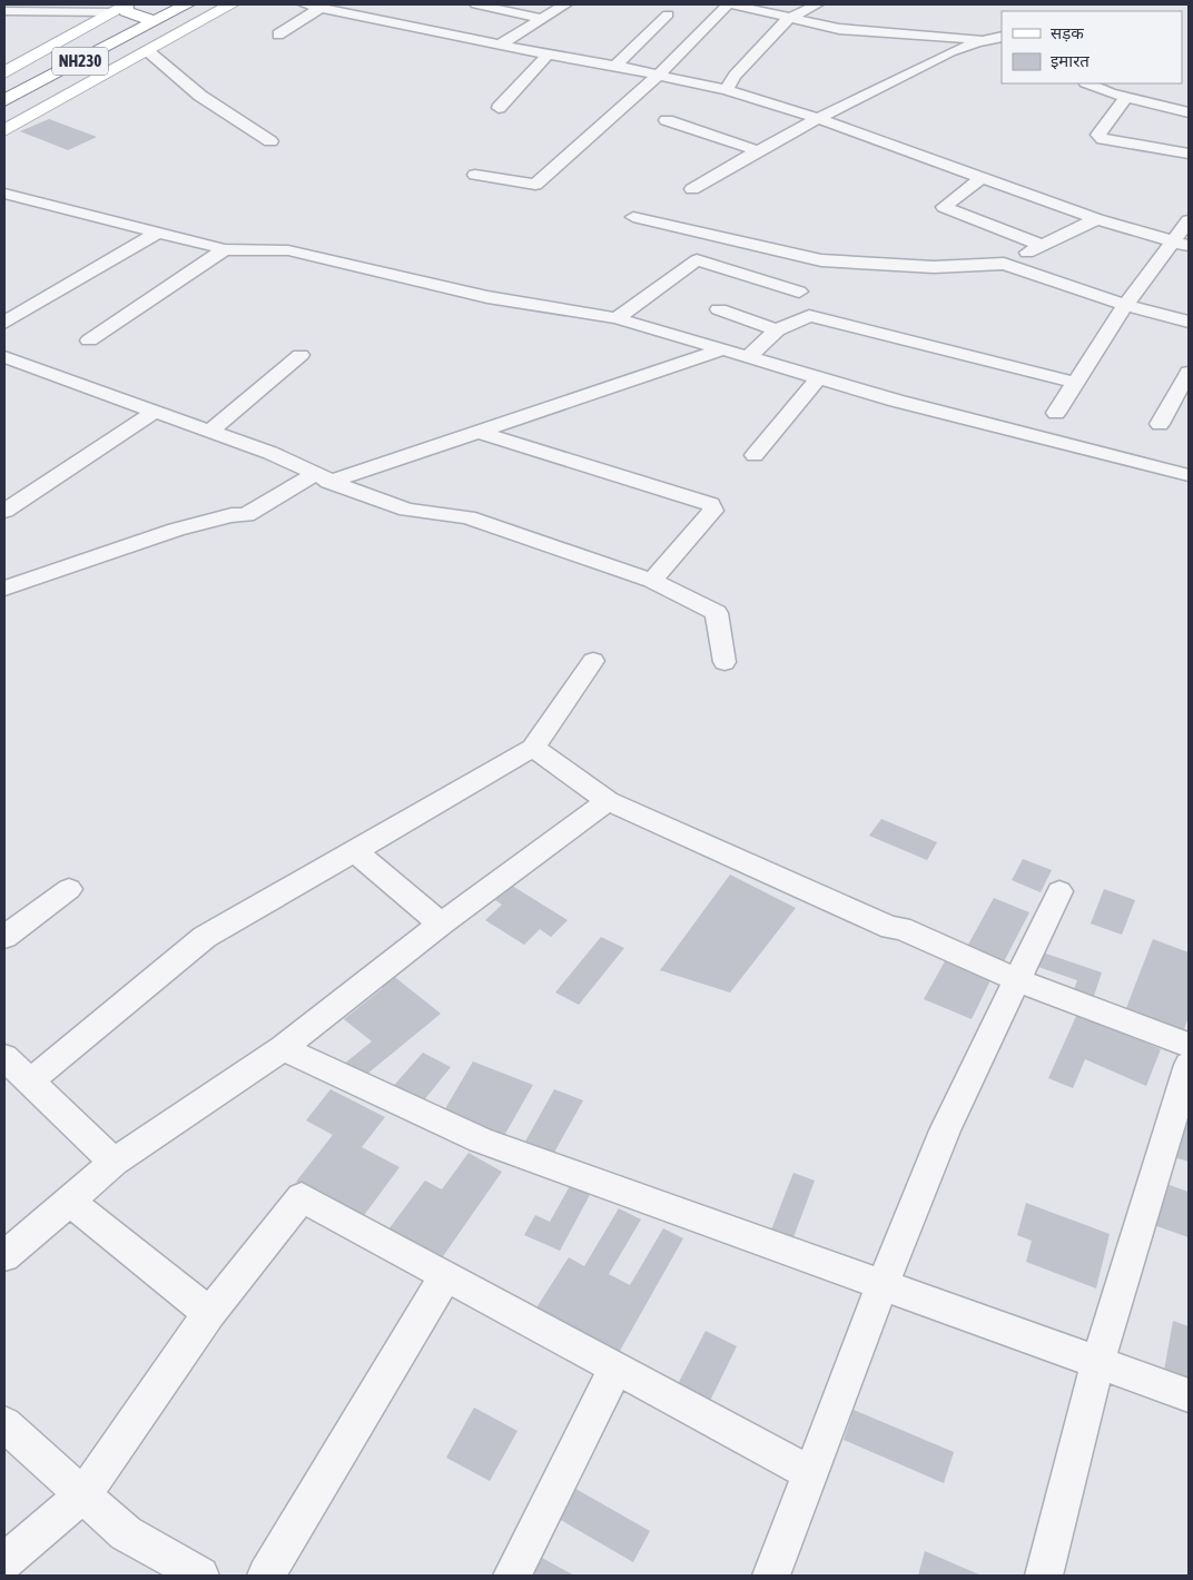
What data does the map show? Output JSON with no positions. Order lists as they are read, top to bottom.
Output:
{
  "streets": {
    "main road": ["NH230"]
  },
  "legend": ["सड़क", "इमारत"]
}
